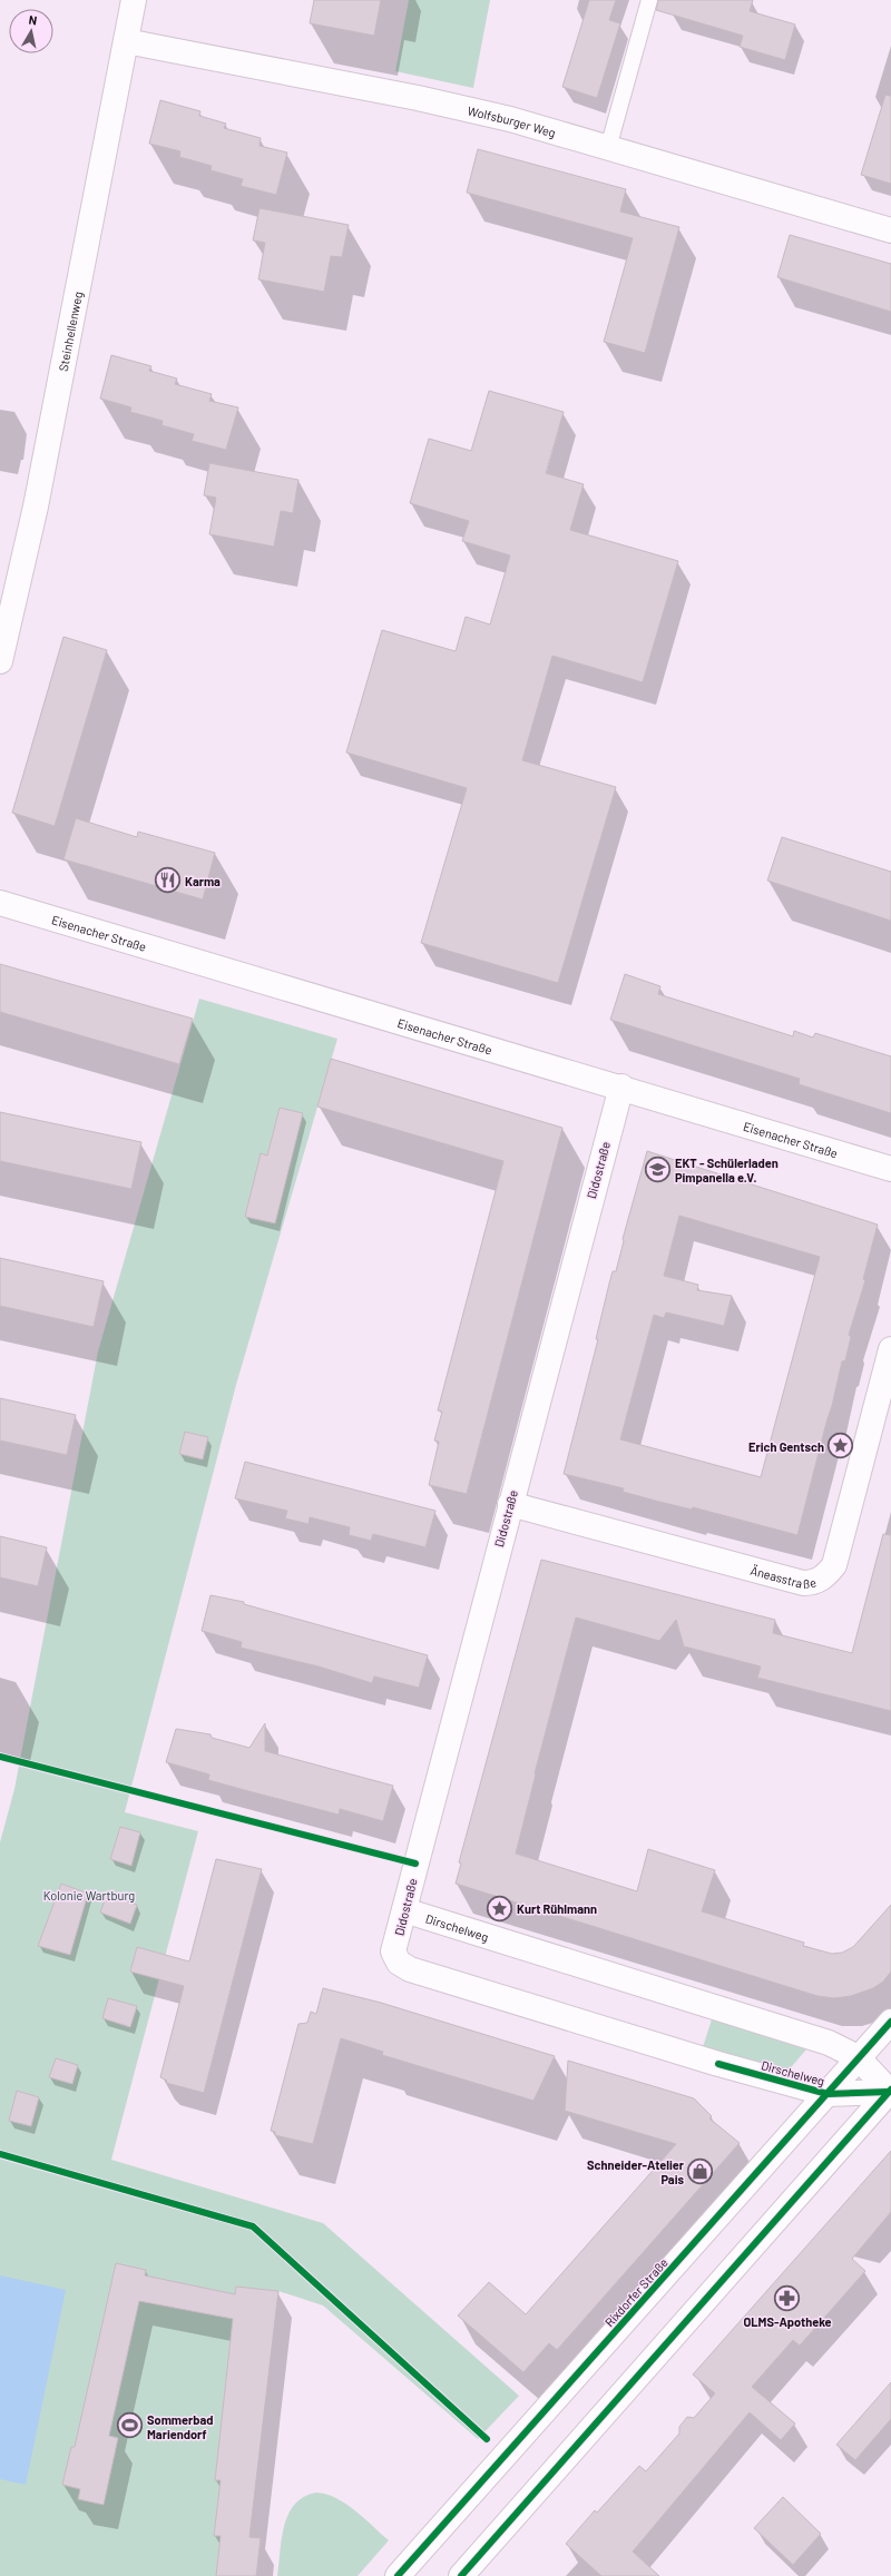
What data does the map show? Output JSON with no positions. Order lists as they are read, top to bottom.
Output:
{
  "streets": {
    "street": [
      "Wolfsburger Weg",
      "Steinhellenweg",
      "Eisenacher Straße",
      "Didostraße",
      "Äneasstraße",
      "Dirschelweg",
      "Rixdorfer Straße"
    ]
  },
  "crossings": [
    ["Wolfsburger Weg", "Steinhellenweg"],
    ["Eisenacher Straße", "Didostraße"],
    ["Didostraße", "Äneasstraße"],
    ["Didostraße", "Dirschelweg"],
    ["Dirschelweg", "Rixdorfer Straße"]
  ],
  "parks": ["Kolonie Wartburg"],
  "places": {
    "restaurant": ["Karma"],
    "school or university": ["EKT - Schülerladen Pimpanella e.V."],
    "place": ["Erich Gentsch", "Kurt Rühlmann"],
    "shop": ["Schneider-Atelier Pais"],
    "pharmacy": ["OLMS-Apotheke"],
    "sports": ["Sommerbad Mariendorf"]
  },
  "north": "top"
}
